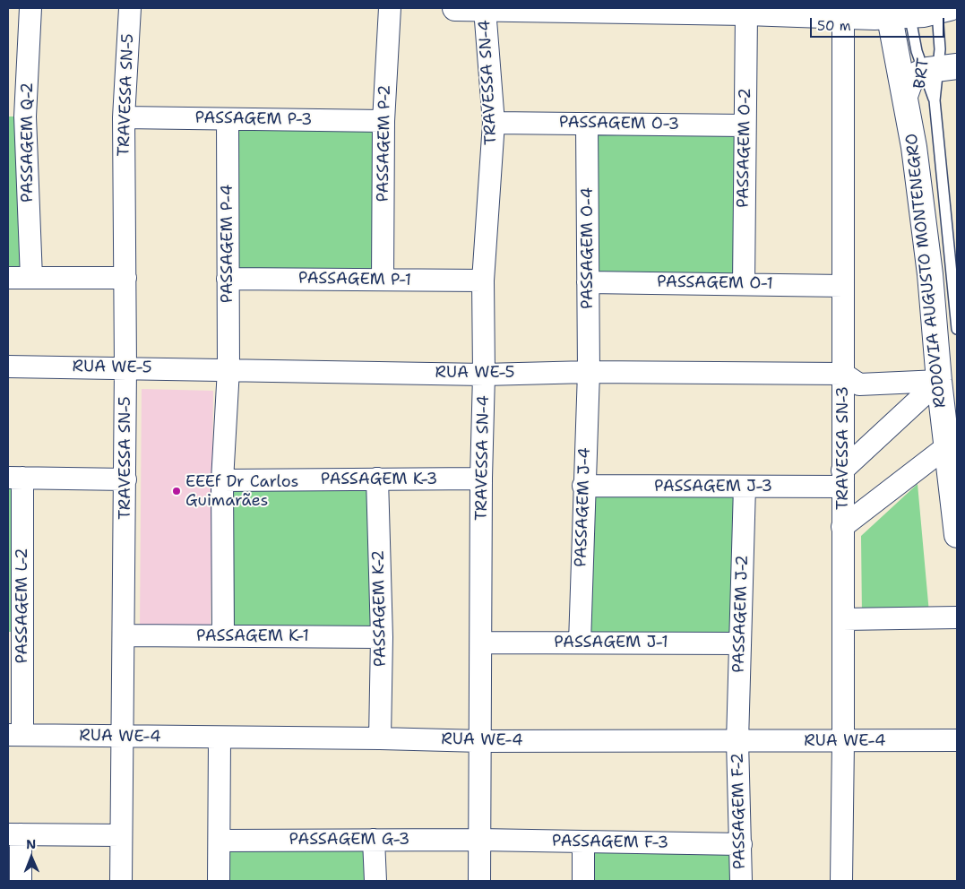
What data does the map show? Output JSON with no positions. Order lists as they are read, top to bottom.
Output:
{
  "streets": {
    "main road": ["RODOVIA AUGUSTO MONTENEGRO"],
    "street": [
      "TRAVESSA SN-4",
      "TRAVESSA SN-5",
      "PASSAGEM P-3",
      "PASSAGEM O-3",
      "PASSAGEM Q-2",
      "PASSAGEM P-2",
      "PASSAGEM O-2",
      "PASSAGEM P-4",
      "PASSAGEM O-4",
      "PASSAGEM P-1",
      "PASSAGEM O-1",
      "RUA WE-5",
      "TRAVESSA SN-3",
      "PASSAGEM K-3",
      "PASSAGEM J-3",
      "PASSAGEM J-4",
      "PASSAGEM L-2",
      "PASSAGEM K-2",
      "PASSAGEM J-2",
      "PASSAGEM K-1",
      "PASSAGEM J-1",
      "RUA WE-4",
      "PASSAGEM F-2",
      "PASSAGEM G-3",
      "PASSAGEM F-3"
    ],
    "lane": ["BRT"]
  },
  "crossings": [
    ["BRT", "RODOVIA AUGUSTO MONTENEGRO"],
    ["TRAVESSA SN-4", "PASSAGEM O-3"],
    ["TRAVESSA SN-4", "PASSAGEM P-1"],
    ["TRAVESSA SN-4", "RUA WE-5"],
    ["TRAVESSA SN-4", "PASSAGEM K-3"],
    ["TRAVESSA SN-4", "PASSAGEM J-1"],
    ["TRAVESSA SN-4", "RUA WE-4"],
    ["TRAVESSA SN-4", "PASSAGEM G-3"],
    ["TRAVESSA SN-4", "PASSAGEM F-3"],
    ["TRAVESSA SN-5", "PASSAGEM P-3"],
    ["TRAVESSA SN-5", "RUA WE-5"],
    ["TRAVESSA SN-5", "PASSAGEM K-1"],
    ["TRAVESSA SN-5", "RUA WE-4"],
    ["PASSAGEM P-3", "PASSAGEM P-2"],
    ["PASSAGEM P-3", "PASSAGEM P-4"],
    ["PASSAGEM O-3", "PASSAGEM O-2"],
    ["PASSAGEM O-3", "PASSAGEM O-4"],
    ["PASSAGEM P-2", "PASSAGEM P-1"],
    ["PASSAGEM O-2", "PASSAGEM O-1"],
    ["PASSAGEM P-4", "PASSAGEM P-1"],
    ["PASSAGEM P-4", "RUA WE-5"],
    ["PASSAGEM P-4", "PASSAGEM K-3"],
    ["PASSAGEM P-4", "PASSAGEM K-1"],
    ["PASSAGEM O-4", "PASSAGEM O-1"],
    ["PASSAGEM O-4", "RUA WE-5"],
    ["PASSAGEM O-4", "PASSAGEM J-4"],
    ["RODOVIA AUGUSTO MONTENEGRO", "RUA WE-5"],
    ["PASSAGEM O-1", "TRAVESSA SN-3"],
    ["RUA WE-5", "TRAVESSA SN-3"],
    ["RUA WE-5", "PASSAGEM J-4"],
    ["TRAVESSA SN-3", "PASSAGEM J-3"],
    ["TRAVESSA SN-3", "RUA WE-4"],
    ["PASSAGEM K-3", "PASSAGEM K-2"],
    ["PASSAGEM J-3", "PASSAGEM J-4"],
    ["PASSAGEM J-3", "PASSAGEM J-2"],
    ["PASSAGEM J-4", "PASSAGEM J-1"],
    ["PASSAGEM L-2", "RUA WE-4"],
    ["PASSAGEM K-2", "PASSAGEM K-1"],
    ["PASSAGEM K-2", "RUA WE-4"],
    ["PASSAGEM J-2", "PASSAGEM J-1"],
    ["PASSAGEM J-2", "RUA WE-4"],
    ["PASSAGEM J-2", "PASSAGEM F-2"],
    ["RUA WE-4", "PASSAGEM F-2"],
    ["PASSAGEM F-2", "PASSAGEM F-3"],
    ["PASSAGEM G-3", "PASSAGEM F-3"]
  ],
  "places": ["EEEf Dr Carlos Guimarães"],
  "scale_bar": "50 m",
  "north": "top"
}
